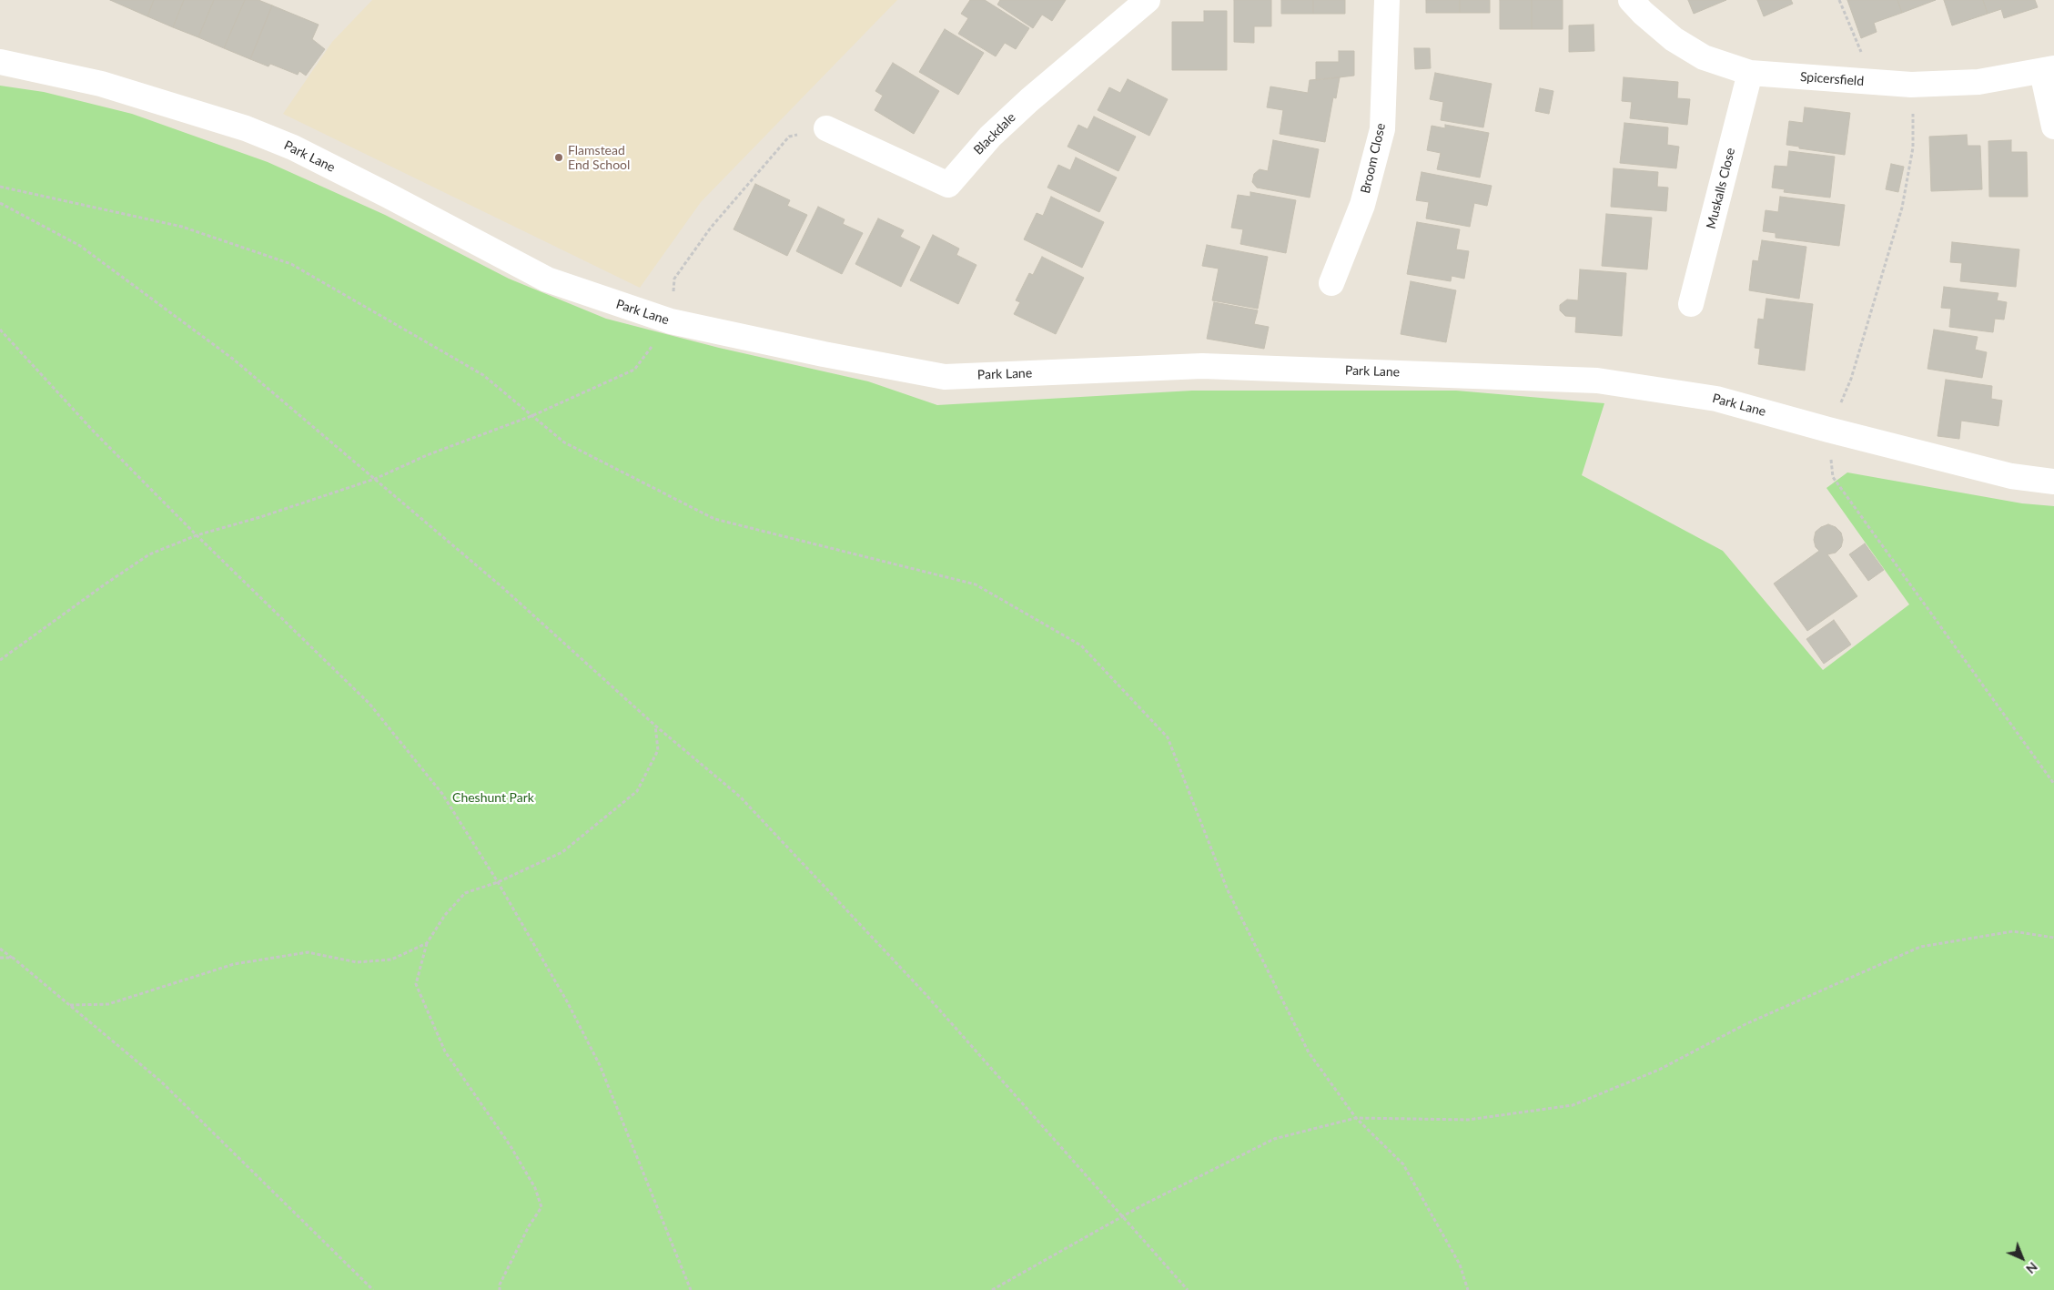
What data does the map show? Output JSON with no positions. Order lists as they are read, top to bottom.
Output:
{
  "streets": {
    "street": [
      "Spicersfield",
      "Blackdale",
      "Park Lane",
      "Broom Close",
      "Muskalls Close"
    ]
  },
  "crossings": [
    ["Spicersfield", "Muskalls Close"]
  ],
  "parks": ["Cheshunt Park"],
  "places": ["Flamstead End School"],
  "north": "bottom right"
}
